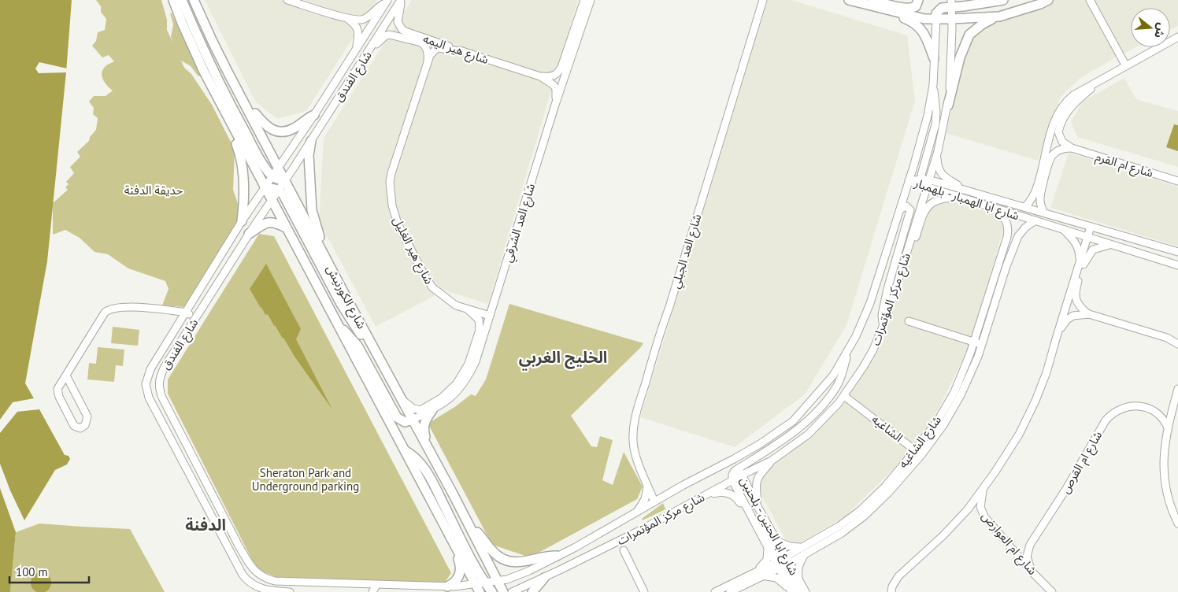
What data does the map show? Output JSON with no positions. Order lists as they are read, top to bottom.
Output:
{
  "streets": {
    "main road": ["شارع الكورنيش"],
    "street": [
      "شارع هير اليمه",
      "شارع الفندق",
      "شارع ام القرم",
      "شارع ابا الهمبار - بلهمبار",
      "شارع العد الشرقي",
      "شارع هير الغليل",
      "شارع العد الجبلي",
      "شارع مركز المؤتمرات",
      "الشاغيه",
      "شارع الشاغيه",
      "شارع ام القرص",
      "شارع ابا الحنين - بلحنين",
      "شارع ام العوارض"
    ]
  },
  "crossings": [
    ["شارع هير اليمه", "شارع الفندق"],
    ["شارع هير اليمه", "شارع العد الشرقي"],
    ["شارع الفندق", "شارع الكورنيش"],
    ["شارع الفندق", "شارع مركز المؤتمرات"],
    ["شارع ابا الهمبار - بلهمبار", "شارع مركز المؤتمرات"],
    ["شارع ابا الهمبار - بلهمبار", "شارع الشاغيه"],
    ["شارع العد الشرقي", "شارع هير الغليل"],
    ["شارع العد الشرقي", "شارع الكورنيش"],
    ["شارع العد الجبلي", "شارع مركز المؤتمرات"],
    ["شارع الكورنيش", "شارع مركز المؤتمرات"],
    ["شارع مركز المؤتمرات", "الشاغيه"],
    ["شارع مركز المؤتمرات", "شارع ابا الحنين - بلحنين"],
    ["الشاغيه", "شارع الشاغيه"],
    ["شارع الشاغيه", "شارع ابا الحنين - بلحنين"],
    ["شارع ام القرص", "شارع ام العوارض"]
  ],
  "districts": ["الخليج الغربي", "الدفنة"],
  "parks": ["حديقة الدفنة", "Sheraton Park and Underground parking"],
  "scale_bar": "100 m",
  "north": "right"
}
